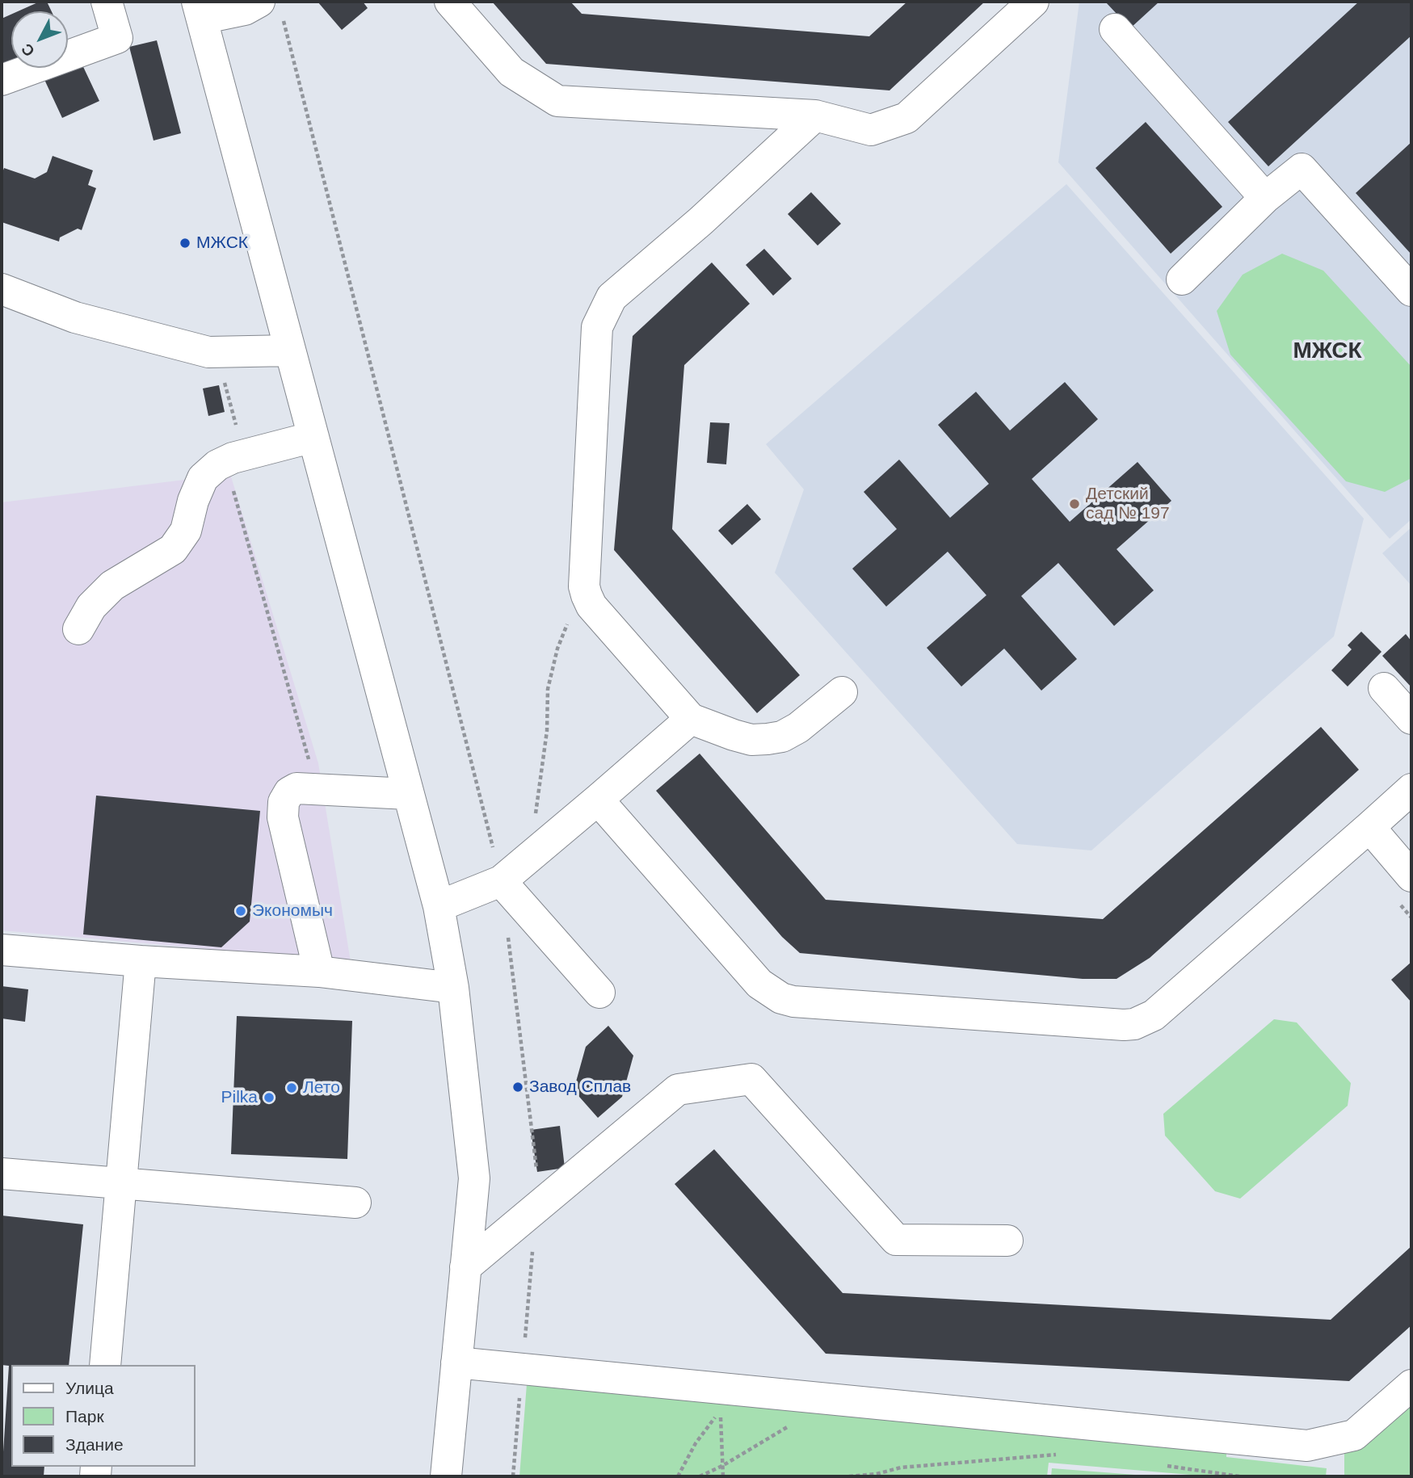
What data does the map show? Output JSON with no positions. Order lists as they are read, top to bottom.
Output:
{
  "districts": ["МЖСК"],
  "places": [
    "МЖСК",
    "Детский сад № 197",
    "Экономыч",
    "Завод Сплав",
    "Лето",
    "Pilka"
  ],
  "legend": ["Улица", "Парк", "Здание"],
  "north": "bottom left"
}
